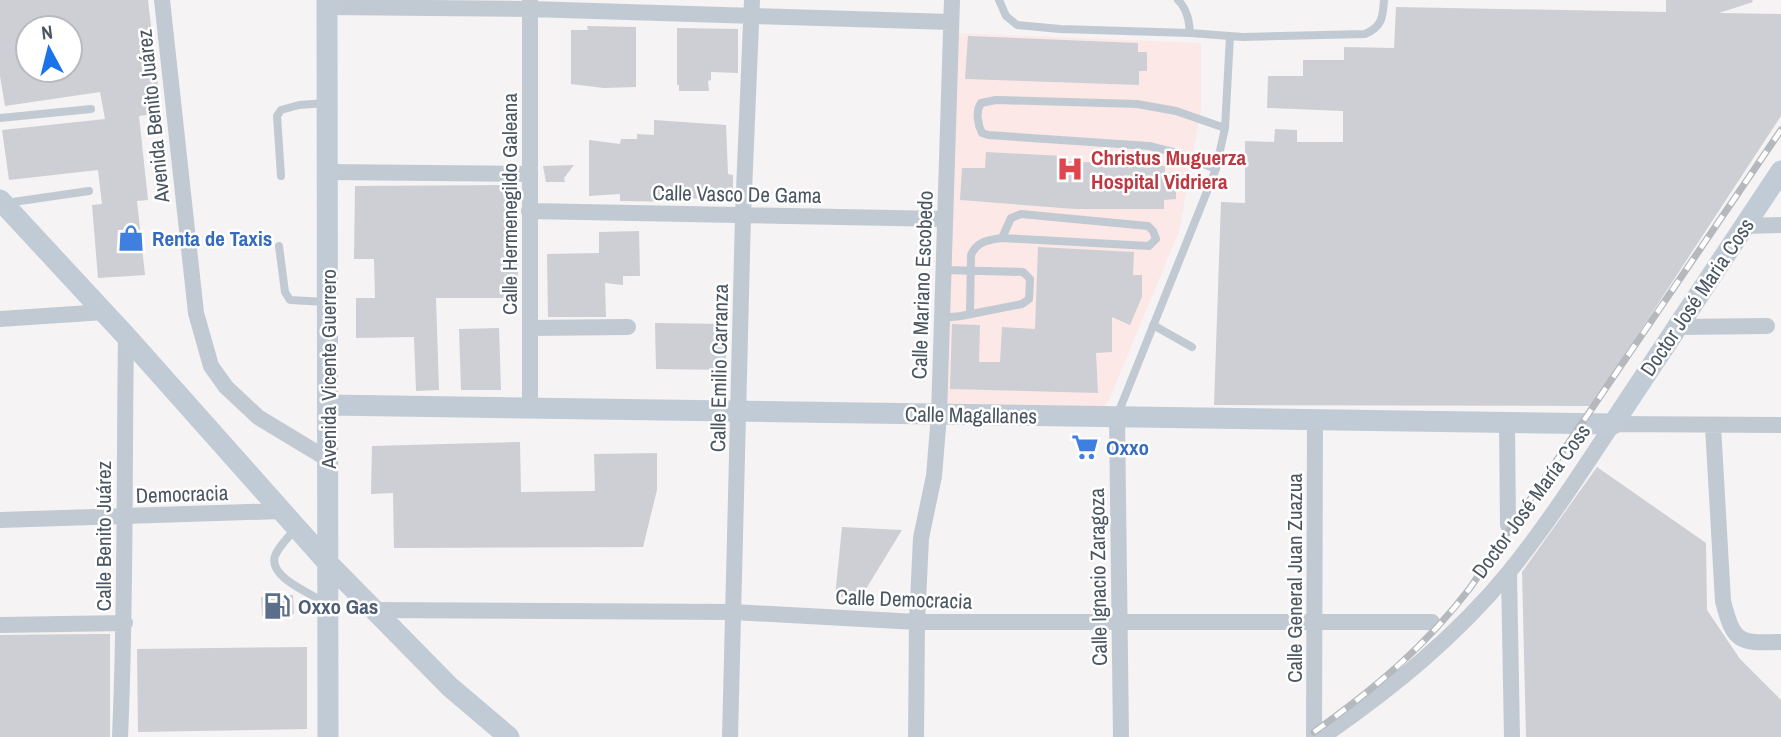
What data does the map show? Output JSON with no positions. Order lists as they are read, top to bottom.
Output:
{
  "streets": {
    "street": [
      "Avenida Benito Juárez",
      "Calle Vasco De Gama",
      "Calle Hermenegildo Galeana",
      "Calle Mariano Escobedo",
      "Doctor José Maria Coss",
      "Calle Emilio Carranza",
      "Avenida Vicente Guerrero",
      "Calle Magallanes",
      "Democracia",
      "Doctor José María Coss",
      "Calle Benito Juárez",
      "Calle Ignacio Zaragoza",
      "Calle General Juan Zuazua",
      "Calle Democracia"
    ]
  },
  "crossings": [
    ["Avenida Benito Juárez", "Avenida Vicente Guerrero"],
    ["Calle Vasco De Gama", "Calle Hermenegildo Galeana"],
    ["Calle Vasco De Gama", "Calle Mariano Escobedo"],
    ["Calle Vasco De Gama", "Calle Emilio Carranza"],
    ["Calle Hermenegildo Galeana", "Calle Magallanes"],
    ["Calle Mariano Escobedo", "Calle Magallanes"],
    ["Calle Mariano Escobedo", "Calle Democracia"],
    ["Doctor José Maria Coss", "Calle Magallanes"],
    ["Doctor José Maria Coss", "Doctor José María Coss"],
    ["Calle Emilio Carranza", "Calle Magallanes"],
    ["Calle Emilio Carranza", "Calle Democracia"],
    ["Avenida Vicente Guerrero", "Calle Magallanes"],
    ["Calle Magallanes", "Doctor José María Coss"],
    ["Calle Magallanes", "Calle Ignacio Zaragoza"],
    ["Calle Magallanes", "Calle General Juan Zuazua"],
    ["Democracia", "Calle Benito Juárez"],
    ["Calle Ignacio Zaragoza", "Calle Democracia"],
    ["Calle General Juan Zuazua", "Calle Democracia"]
  ],
  "places": {
    "hospital": ["Christus Muguerza Hospital Vidriera"],
    "shop": ["Renta de Taxis"],
    "supermarket": ["Oxxo"],
    "fuel station": ["Oxxo Gas"]
  },
  "north": "top"
}
